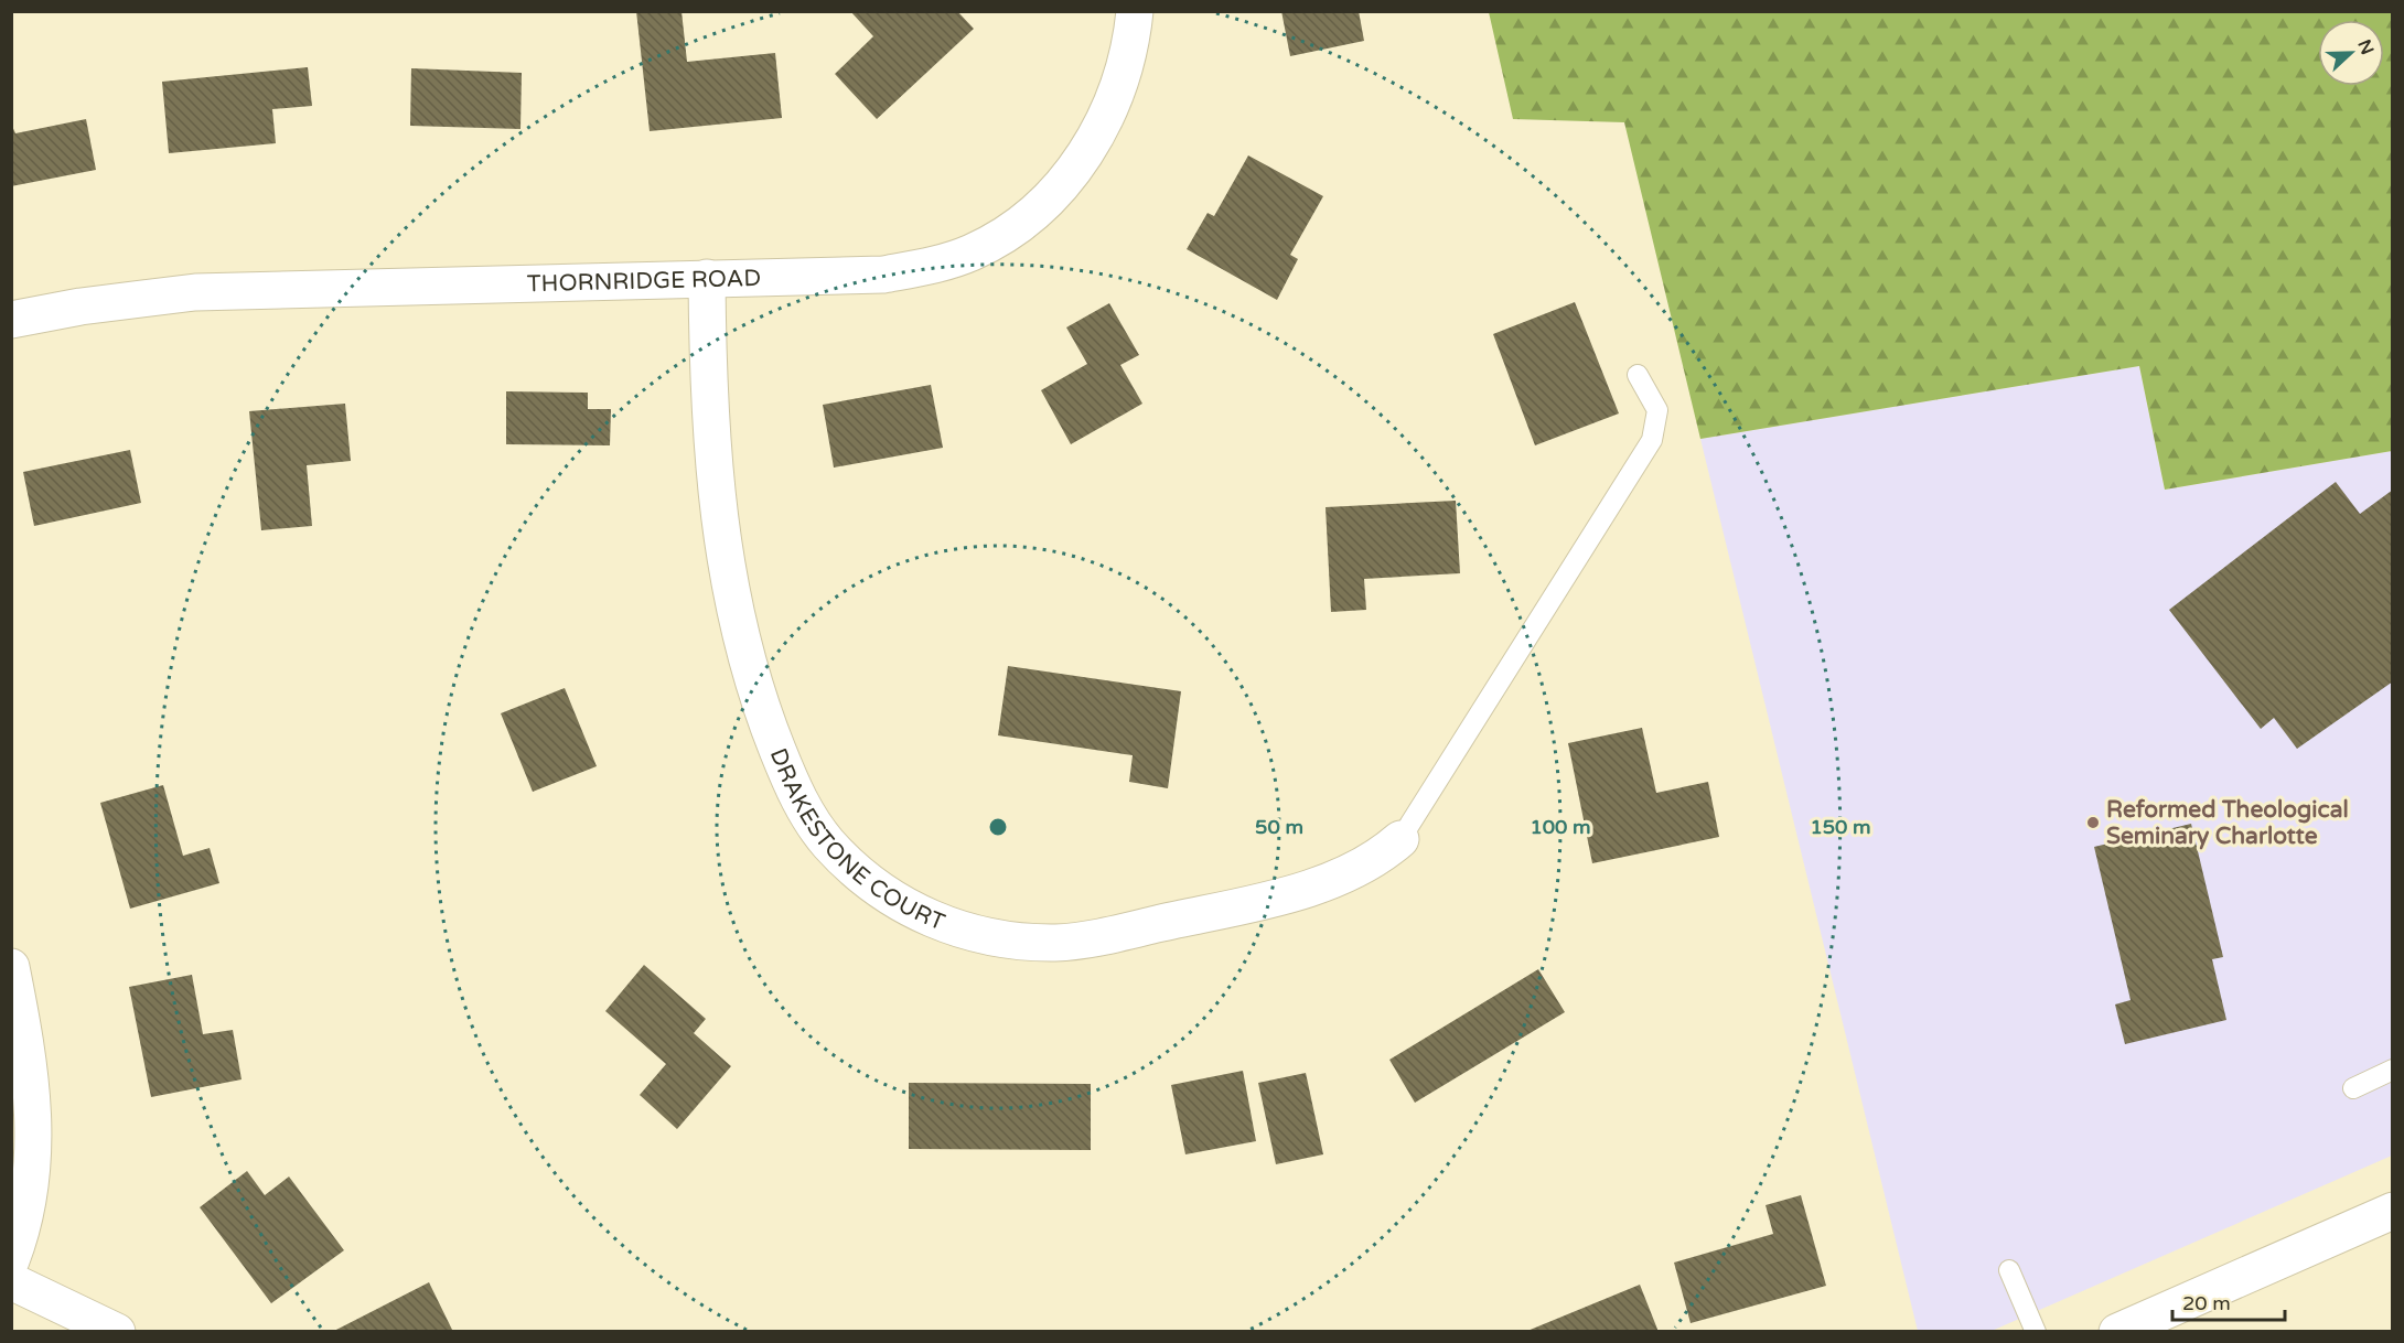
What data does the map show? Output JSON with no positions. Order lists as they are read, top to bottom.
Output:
{
  "streets": {
    "street": ["THORNRIDGE ROAD", "DRAKESTONE COURT"]
  },
  "crossings": [
    ["THORNRIDGE ROAD", "DRAKESTONE COURT"]
  ],
  "places": ["Reformed Theological Seminary Charlotte"],
  "scale_bar": "20 m",
  "north": "right",
  "rings": ["50 m", "100 m", "150 m"]
}
